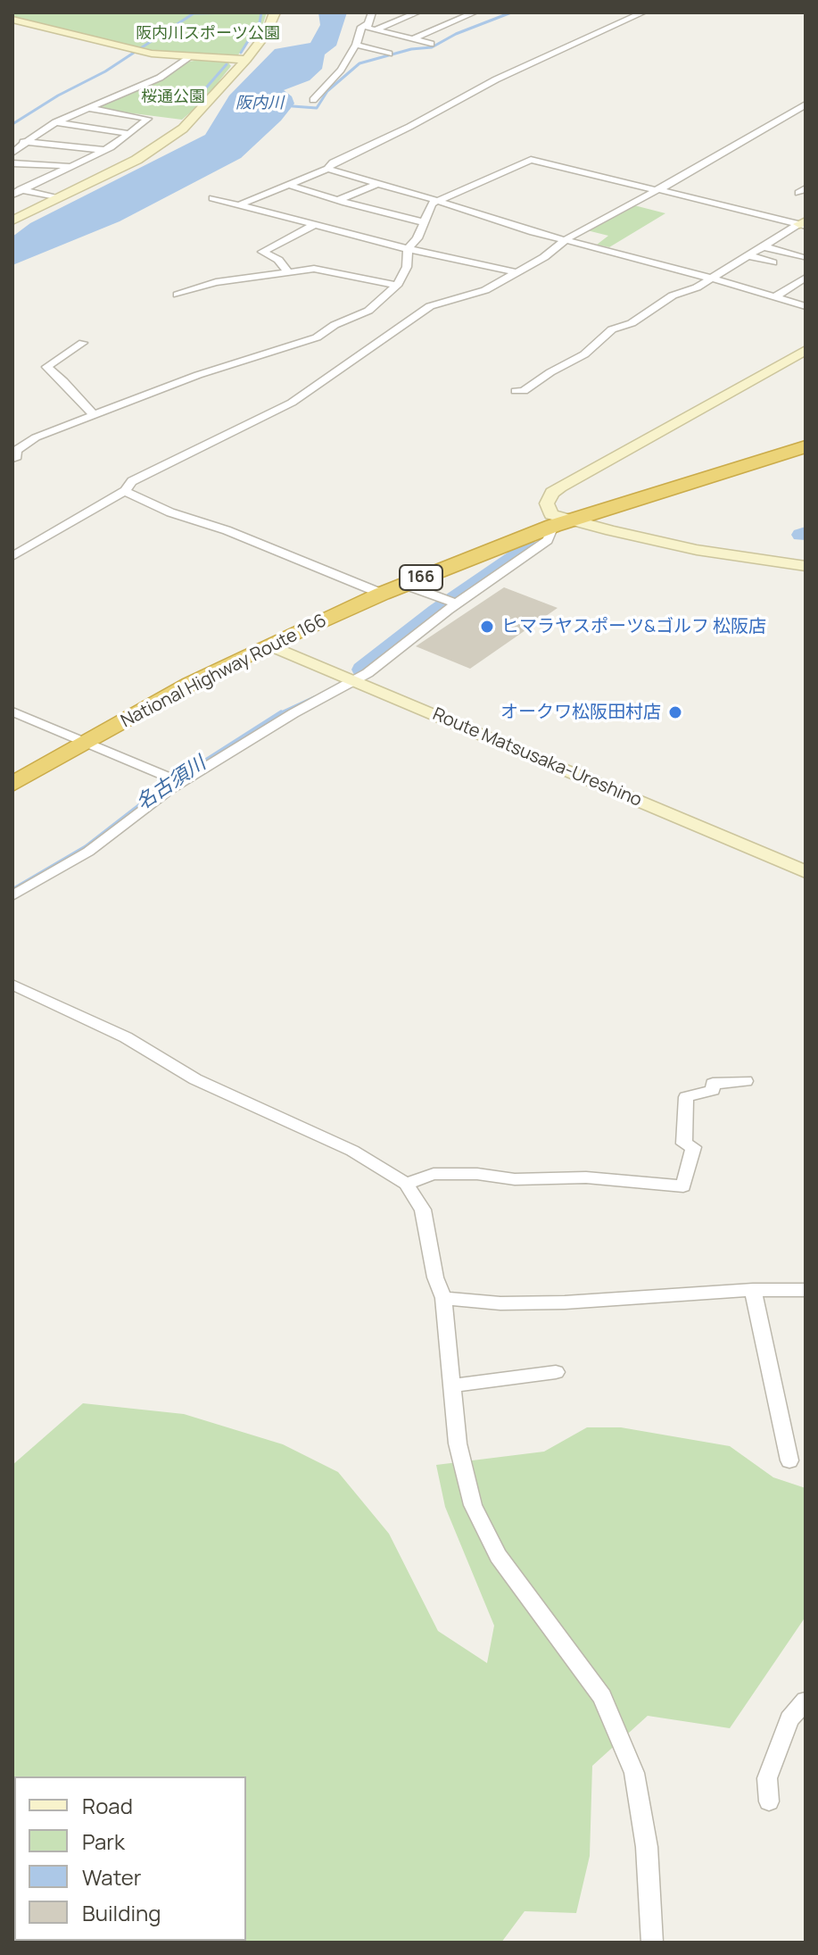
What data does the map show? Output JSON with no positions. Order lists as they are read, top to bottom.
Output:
{
  "streets": {
    "highway": ["166", "National Highway Route 166"],
    "main road": ["Route Matsusaka-Ureshino"]
  },
  "crossings": [
    ["National Highway Route 166", "Route Matsusaka-Ureshino"]
  ],
  "water": ["阪内川", "名古須川"],
  "parks": ["阪内川スポーツ公園", "桜通公園"],
  "places": ["ヒマラヤスポーツ&ゴルフ 松阪店", "オークワ松阪田村店"],
  "legend": [
    "Road",
    "Park",
    "Water",
    "Building"
  ]
}
